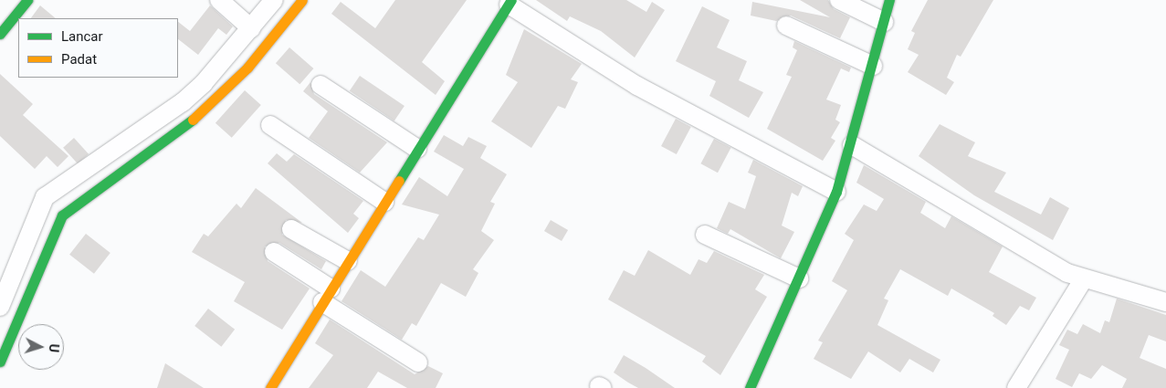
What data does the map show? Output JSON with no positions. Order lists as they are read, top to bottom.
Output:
{
  "legend": ["Lancar", "Padat"],
  "north": "right"
}
